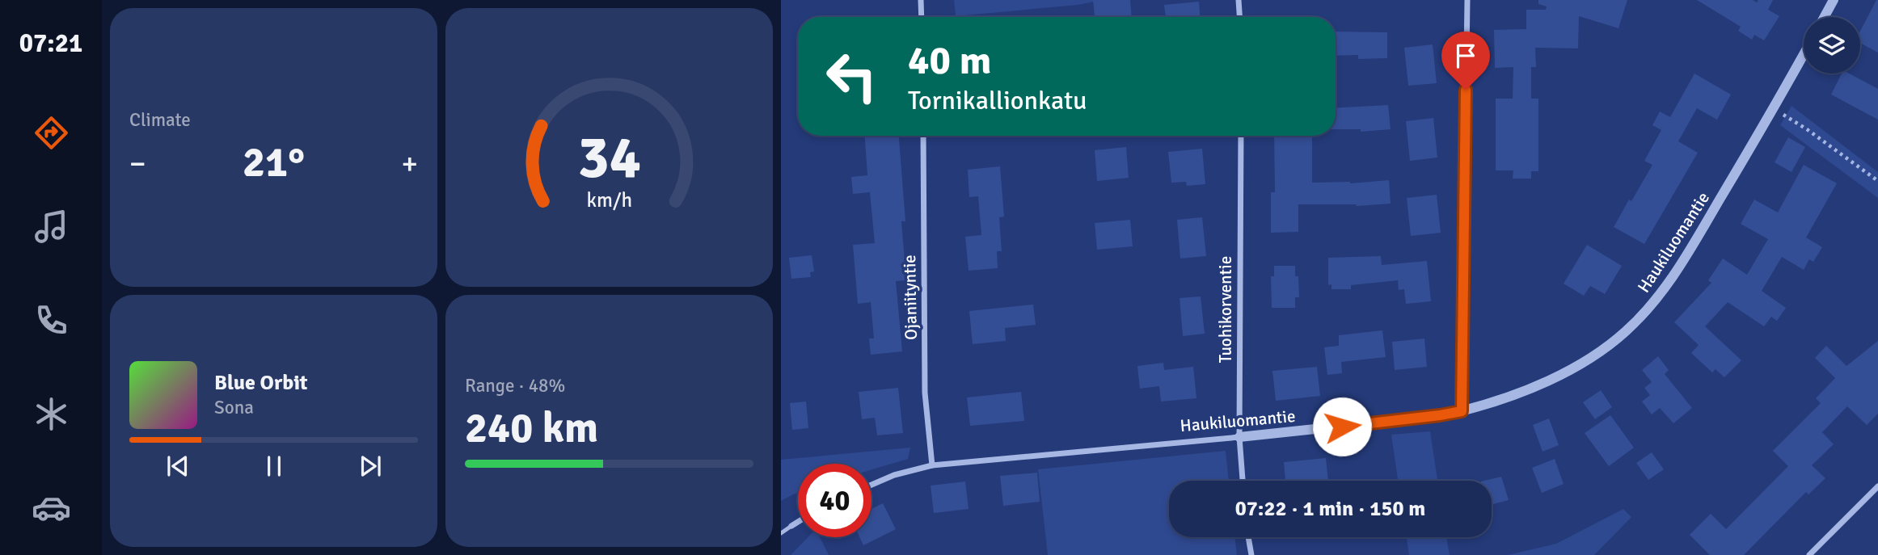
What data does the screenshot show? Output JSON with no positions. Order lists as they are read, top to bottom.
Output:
{
  "streets": {
    "street": ["Haukiluomantie", "Ojaniityntie", "Tuohikorventie"]
  },
  "crossings": [
    ["Haukiluomantie", "Ojaniityntie"],
    ["Haukiluomantie", "Tuohikorventie"]
  ],
  "page": {
    "tabs": "07:21",
    "tile": [
      "Climate",
      ["Range · 48%", "240 km"]
    ],
    "turn": ["40 m", "Tornikallionkatu"],
    "heat": ["−", "21°", "+"],
    "song": ["Blue Orbit", "Sona"],
    "limit": "40",
    "trip": "07:22 · 1 min · 150 m",
    "gauge": ["34", "km/h"]
  }
}
